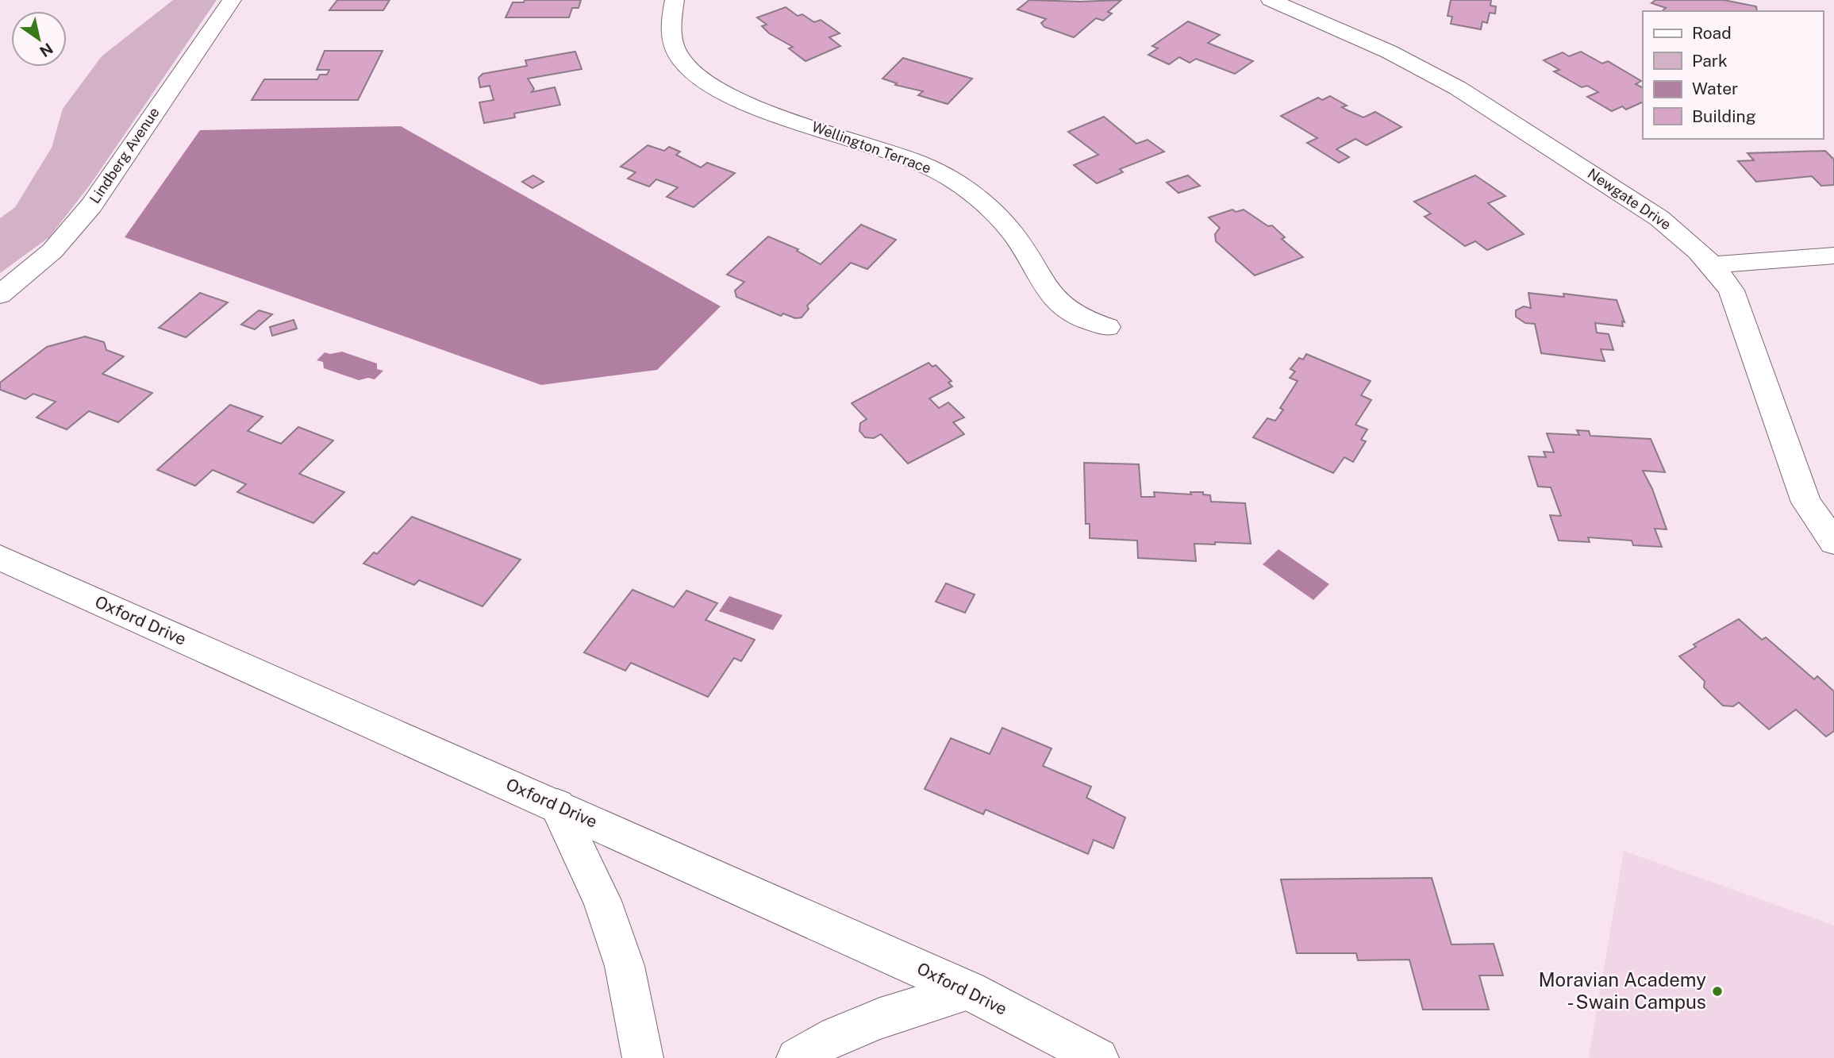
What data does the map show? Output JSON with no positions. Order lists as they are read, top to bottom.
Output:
{
  "streets": {
    "street": [
      "Wellington Terrace",
      "Lindberg Avenue",
      "Newgate Drive",
      "Oxford Drive"
    ]
  },
  "places": ["Moravian Academy - Swain Campus"],
  "legend": [
    "Road",
    "Park",
    "Water",
    "Building"
  ],
  "north": "bottom right"
}
